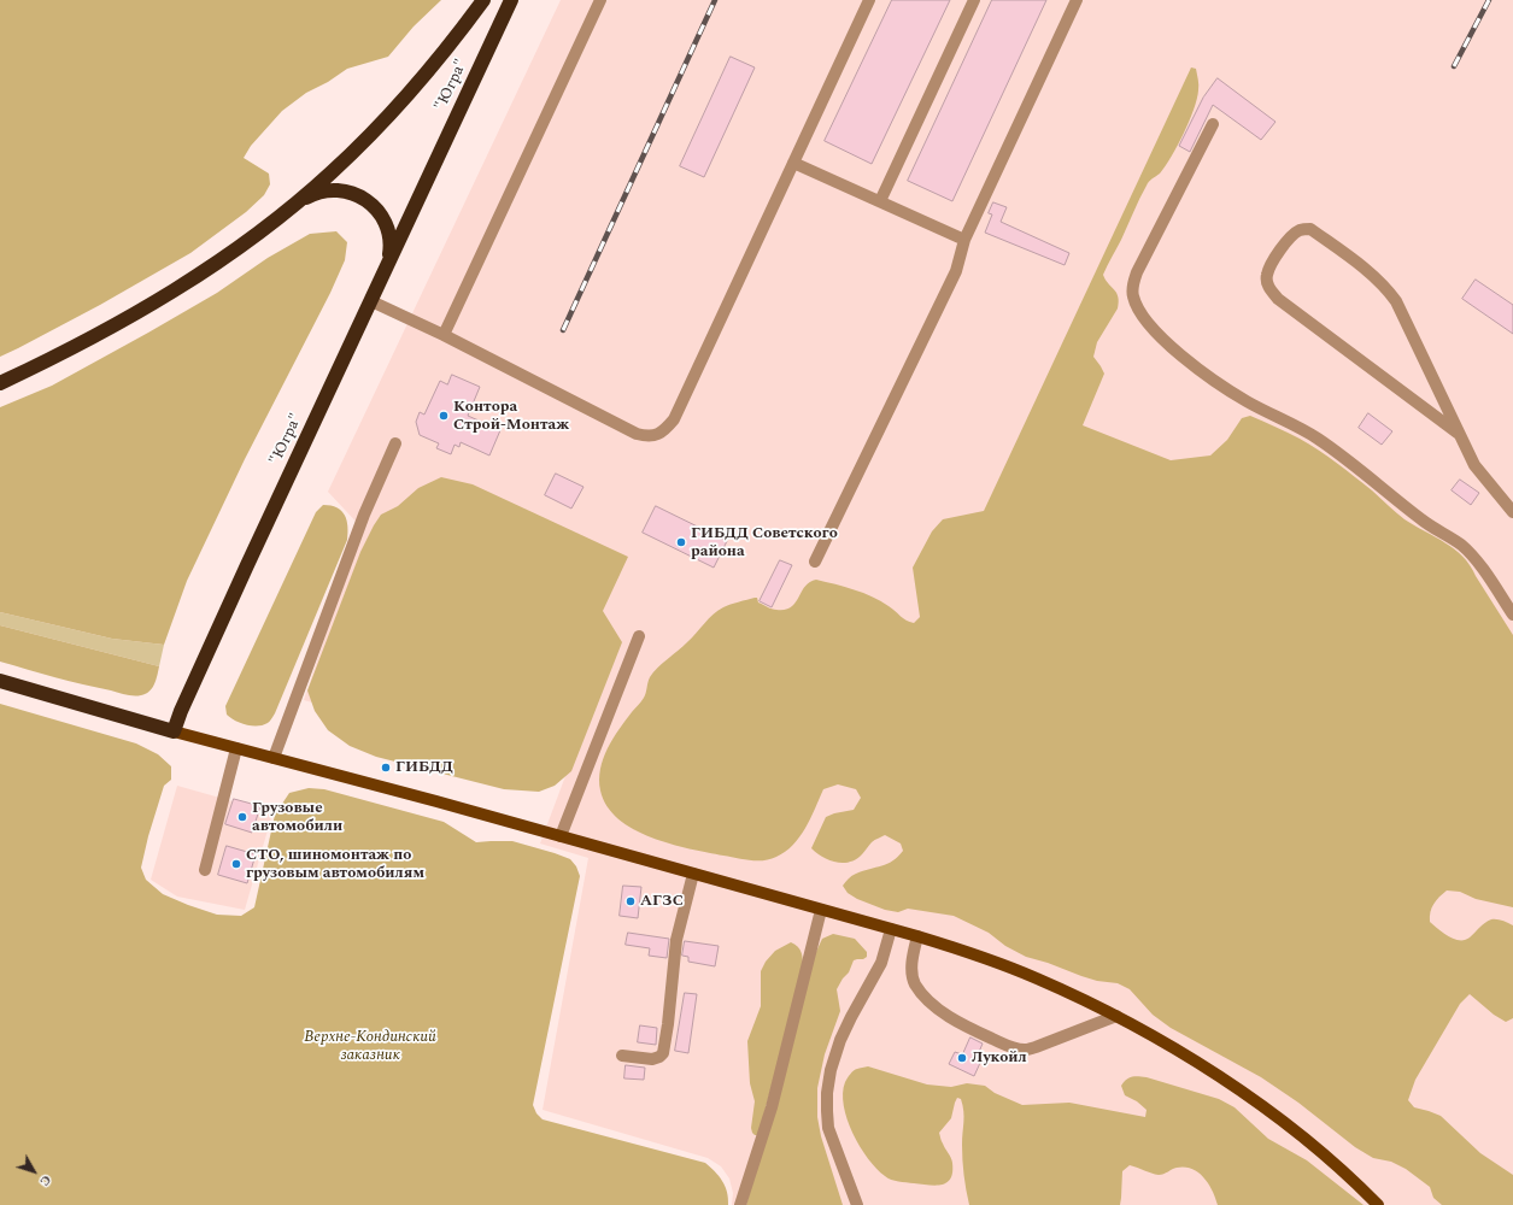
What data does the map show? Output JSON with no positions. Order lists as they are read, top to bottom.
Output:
{
  "streets": {
    "highway": ["\"Югра\""]
  },
  "parks": ["Верхне-Кондинский заказник"],
  "places": [
    "Контора Строй-Монтаж",
    "ГИБДД Советского района",
    "ГИБДД",
    "Грузовые автомобили",
    "СТО, шиномонтаж по грузовым автомобилям",
    "АГЗС",
    "Лукойл"
  ],
  "north": "bottom right"
}
